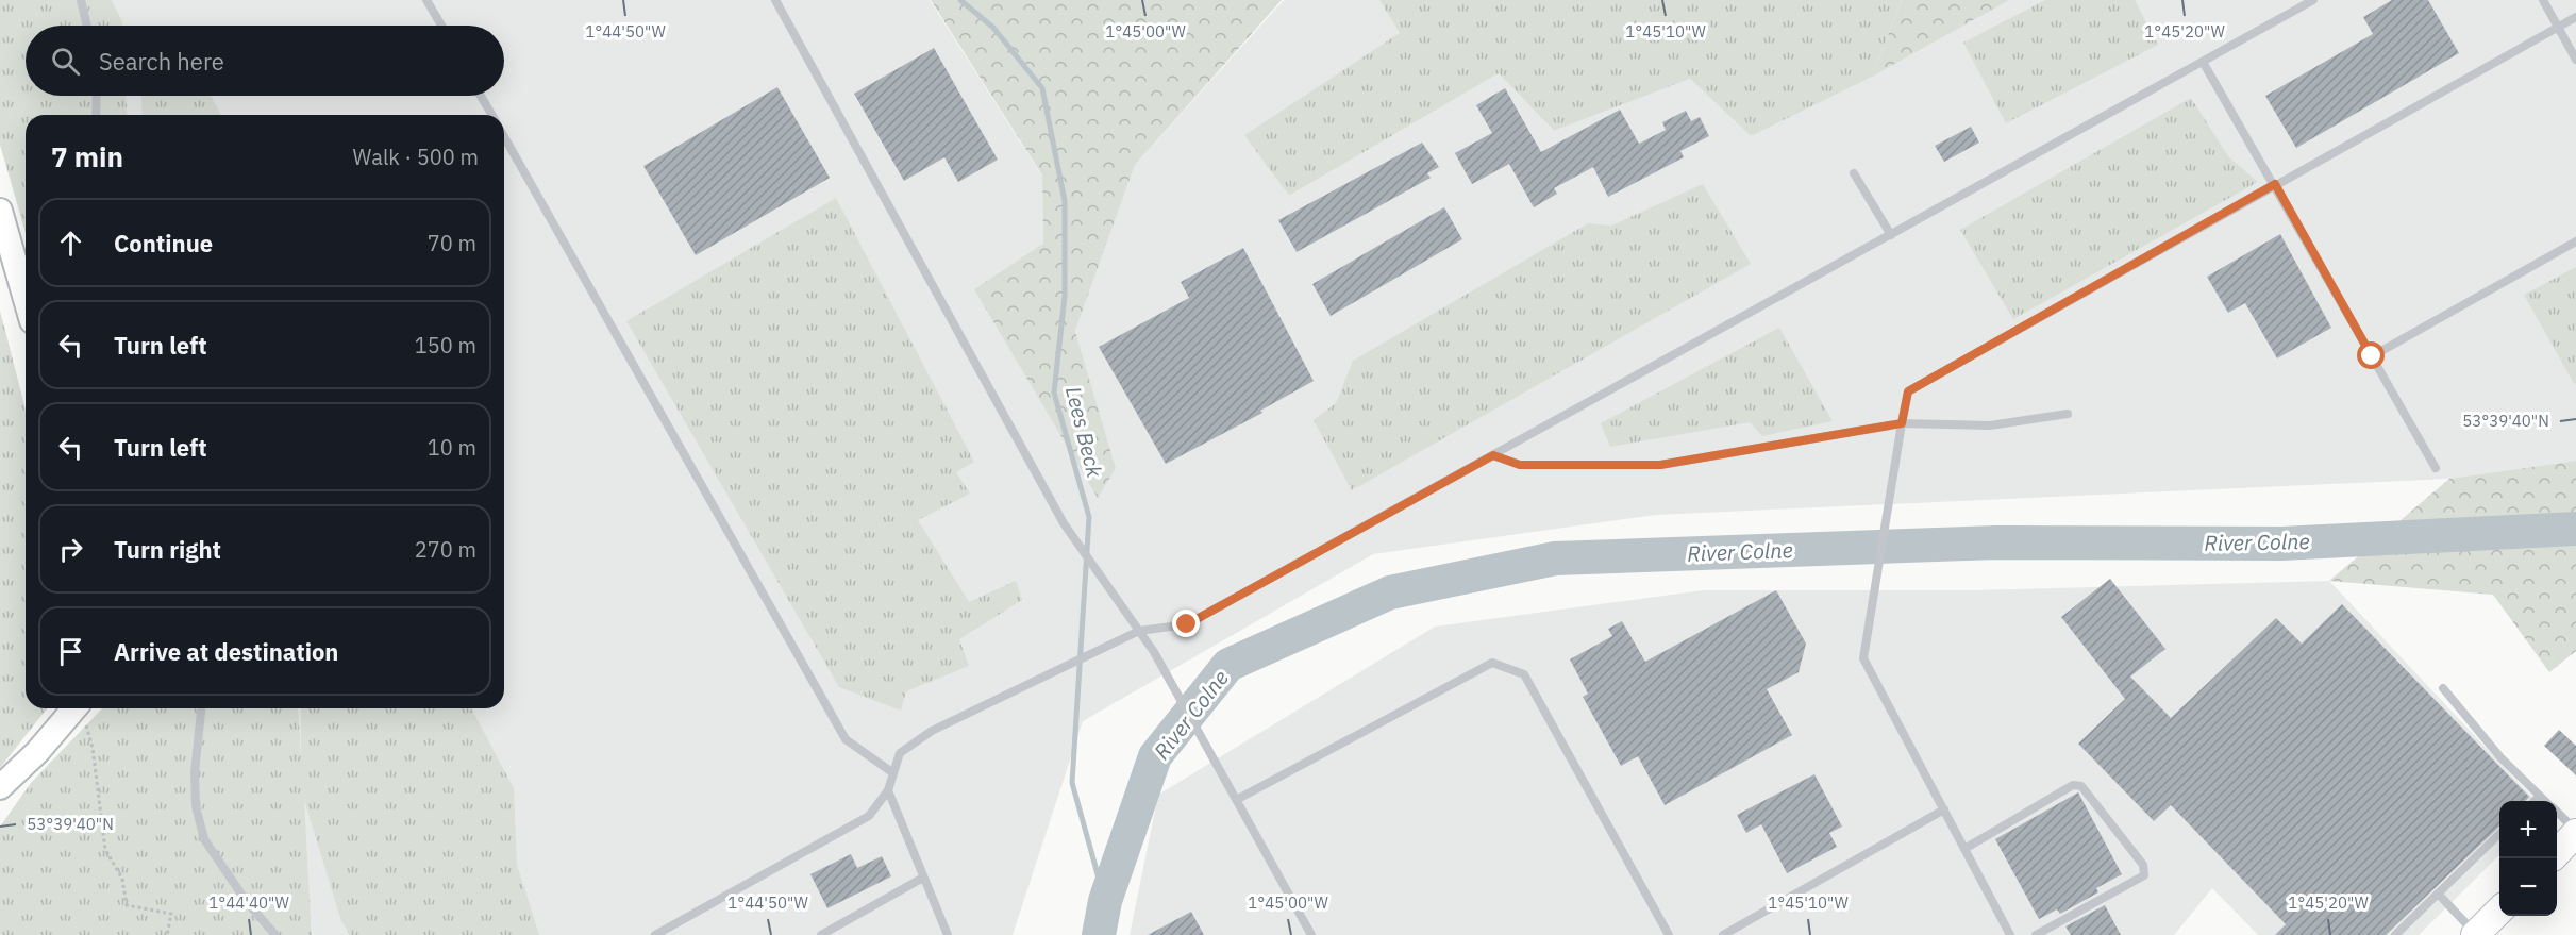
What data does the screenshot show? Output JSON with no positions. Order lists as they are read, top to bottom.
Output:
{
  "water": ["Lees Beck", "River Colne"],
  "page": {
    "search": "Search here",
    "heading": ["7 min", "Walk · 500 m"],
    "list": [
      ["Continue", "70 m"],
      ["Turn left", "150 m"],
      ["Turn left", "10 m"],
      ["Turn right", "270 m"],
      "Arrive at destination"
    ],
    "map_buttons": ["+", "−"]
  },
  "coordinates": [
    "1°44'50\"W",
    "1°45'00\"W",
    "1°45'20\"W",
    "1°45'10\"W",
    "53°39'40\"N",
    "1°44'40\"W"
  ]
}
